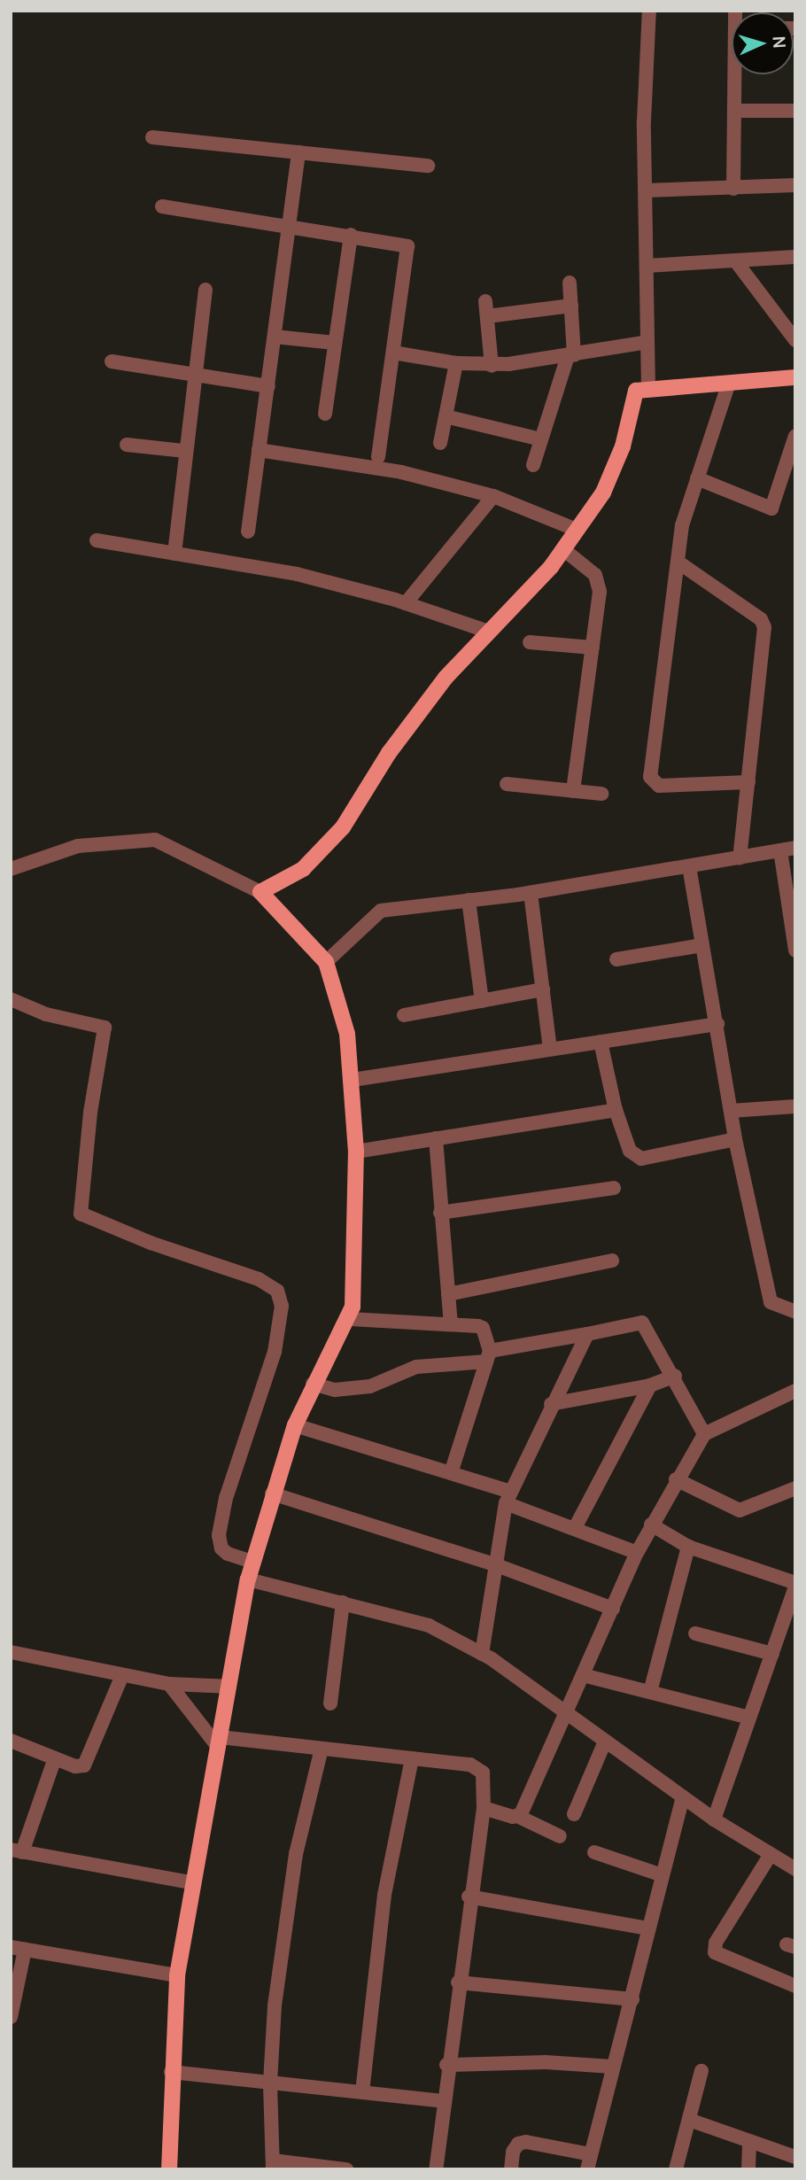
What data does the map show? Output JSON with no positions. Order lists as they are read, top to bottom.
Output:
{
  "north": "right"
}
